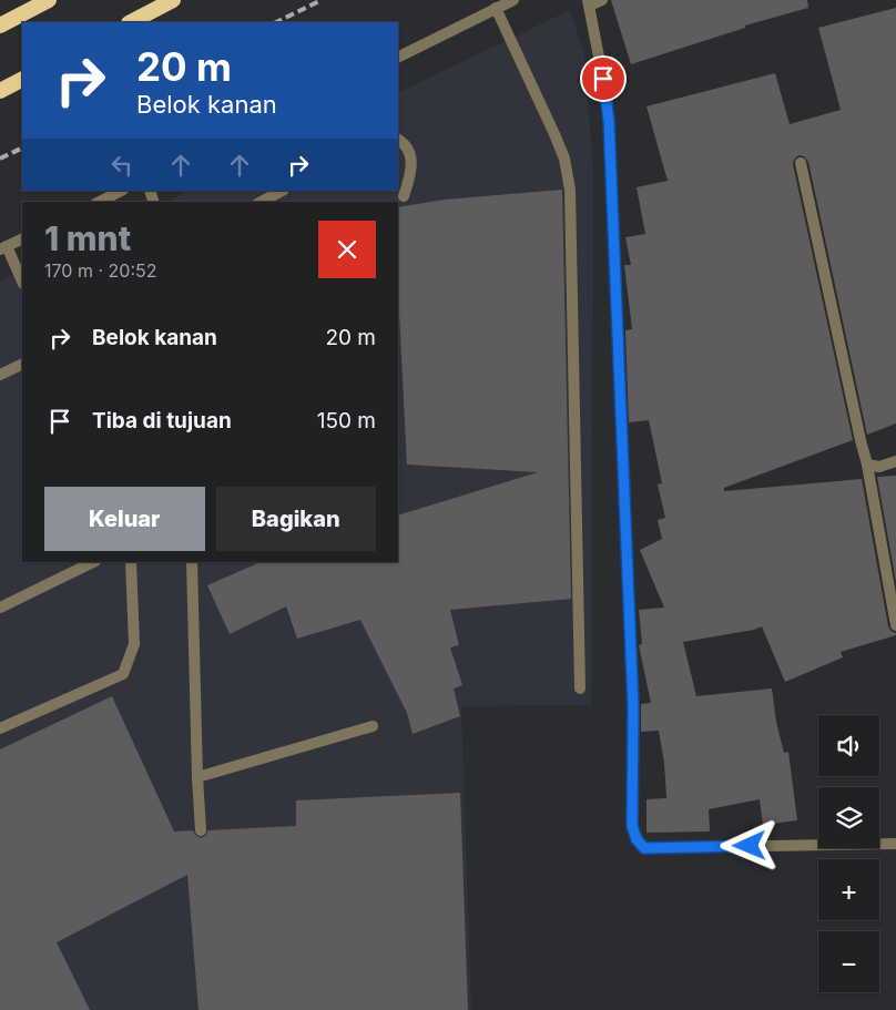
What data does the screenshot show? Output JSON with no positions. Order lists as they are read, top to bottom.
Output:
{
  "page": {
    "turn": ["20 m", "Belok kanan"],
    "heading": ["1 mnt", "170 m · 20:52"],
    "list": [
      {
        "name": "Belok kanan",
        "value": "20 m"
      },
      {
        "name": "Tiba di tujuan",
        "value": "150 m"
      }
    ],
    "buttons": ["Keluar", "Bagikan"],
    "map_buttons": ["+", "−"]
  }
}
